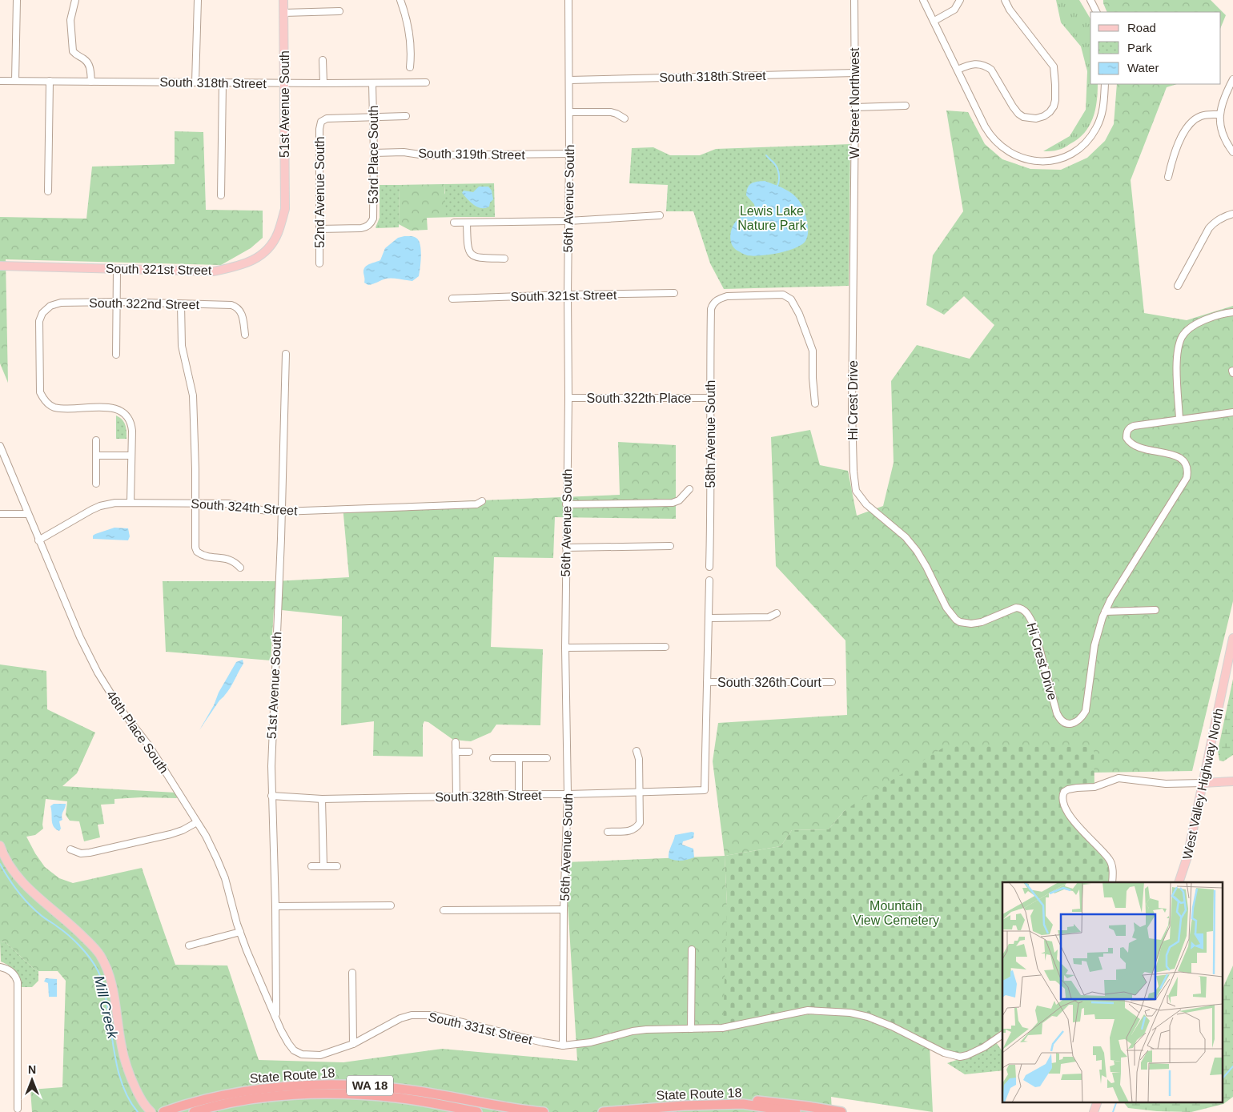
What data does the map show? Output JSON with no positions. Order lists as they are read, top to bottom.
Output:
{
  "streets": {
    "highway": ["State Route 18", "WA 18"],
    "main road": ["51st Avenue South", "South 321st Street", "West Valley Highway North"],
    "street": [
      "South 318th Street",
      "W Street Northwest",
      "South 319th Street",
      "53rd Place South",
      "52nd Avenue South",
      "56th Avenue South",
      "South 322nd Street",
      "South 322th Place",
      "Hi Crest Drive",
      "58th Avenue South",
      "South 324th Street",
      "South 326th Court",
      "46th Place South",
      "South 328th Street",
      "South 331st Street"
    ]
  },
  "crossings": [
    ["South 318th Street", "W Street Northwest"],
    ["South 318th Street", "51st Avenue South"],
    ["South 318th Street", "53rd Place South"],
    ["South 318th Street", "56th Avenue South"],
    ["W Street Northwest", "Hi Crest Drive"],
    ["51st Avenue South", "South 321st Street"],
    ["51st Avenue South", "South 324th Street"],
    ["51st Avenue South", "46th Place South"],
    ["51st Avenue South", "South 328th Street"],
    ["51st Avenue South", "South 331st Street"],
    ["South 319th Street", "53rd Place South"],
    ["South 319th Street", "56th Avenue South"],
    ["53rd Place South", "52nd Avenue South"],
    ["56th Avenue South", "South 321st Street"],
    ["56th Avenue South", "South 322th Place"],
    ["56th Avenue South", "South 328th Street"],
    ["56th Avenue South", "South 331st Street"],
    ["South 322th Place", "58th Avenue South"],
    ["South 324th Street", "46th Place South"],
    ["South 326th Court", "South 328th Street"],
    ["46th Place South", "South 331st Street"]
  ],
  "water": ["Mill Creek"],
  "parks": ["Lewis Lake Nature Park", "Mountain View Cemetery"],
  "legend": ["Road", "Park", "Water"],
  "north": "top"
}
